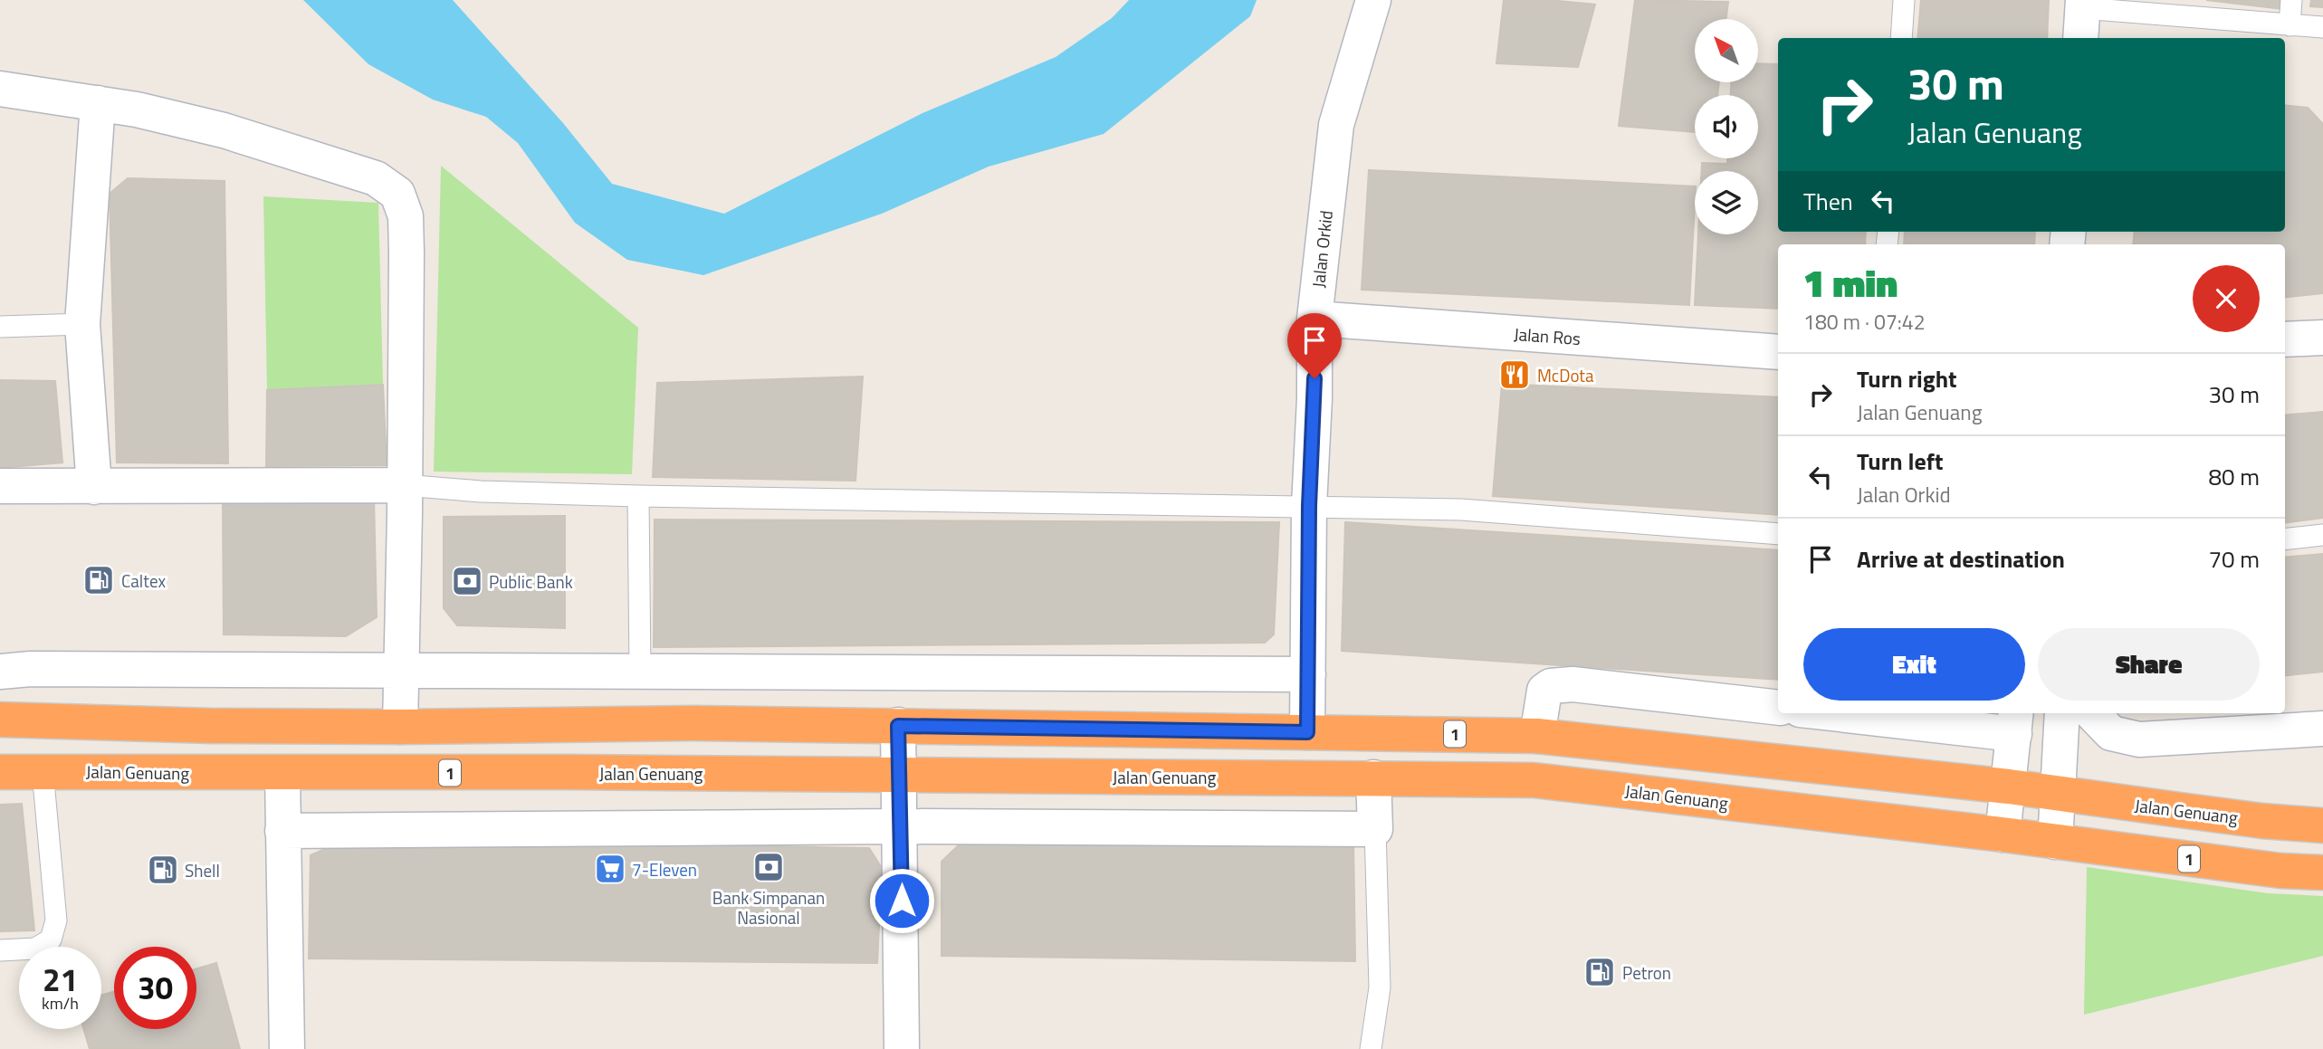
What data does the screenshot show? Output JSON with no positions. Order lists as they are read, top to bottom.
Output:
{
  "streets": {
    "highway": ["1", "Jalan Genuang"],
    "street": ["Jalan Orkid", "Jalan Ros"]
  },
  "crossings": [
    ["Jalan Orkid", "Jalan Ros"],
    ["Jalan Orkid", "Jalan Genuang"]
  ],
  "places": {
    "restaurant": ["McDota"],
    "fuel station": ["Caltex", "Shell", "Petron"],
    "bank": ["Public Bank", "Bank Simpanan Nasional"],
    "supermarket": ["7-Eleven"]
  },
  "north": "top left",
  "page": {
    "turn": ["30 m", "Jalan Genuang"],
    "then": "Then",
    "heading": ["1 min", "180 m · 07:42"],
    "list": [
      {
        "name": "Turn right",
        "note": "Jalan Genuang",
        "value": "30 m"
      },
      {
        "name": "Turn left",
        "note": "Jalan Orkid",
        "value": "80 m"
      },
      {
        "name": "Arrive at destination",
        "value": "70 m"
      }
    ],
    "buttons": ["Exit", "Share"],
    "speed": "21 km/h",
    "limit": "30"
  }
}
